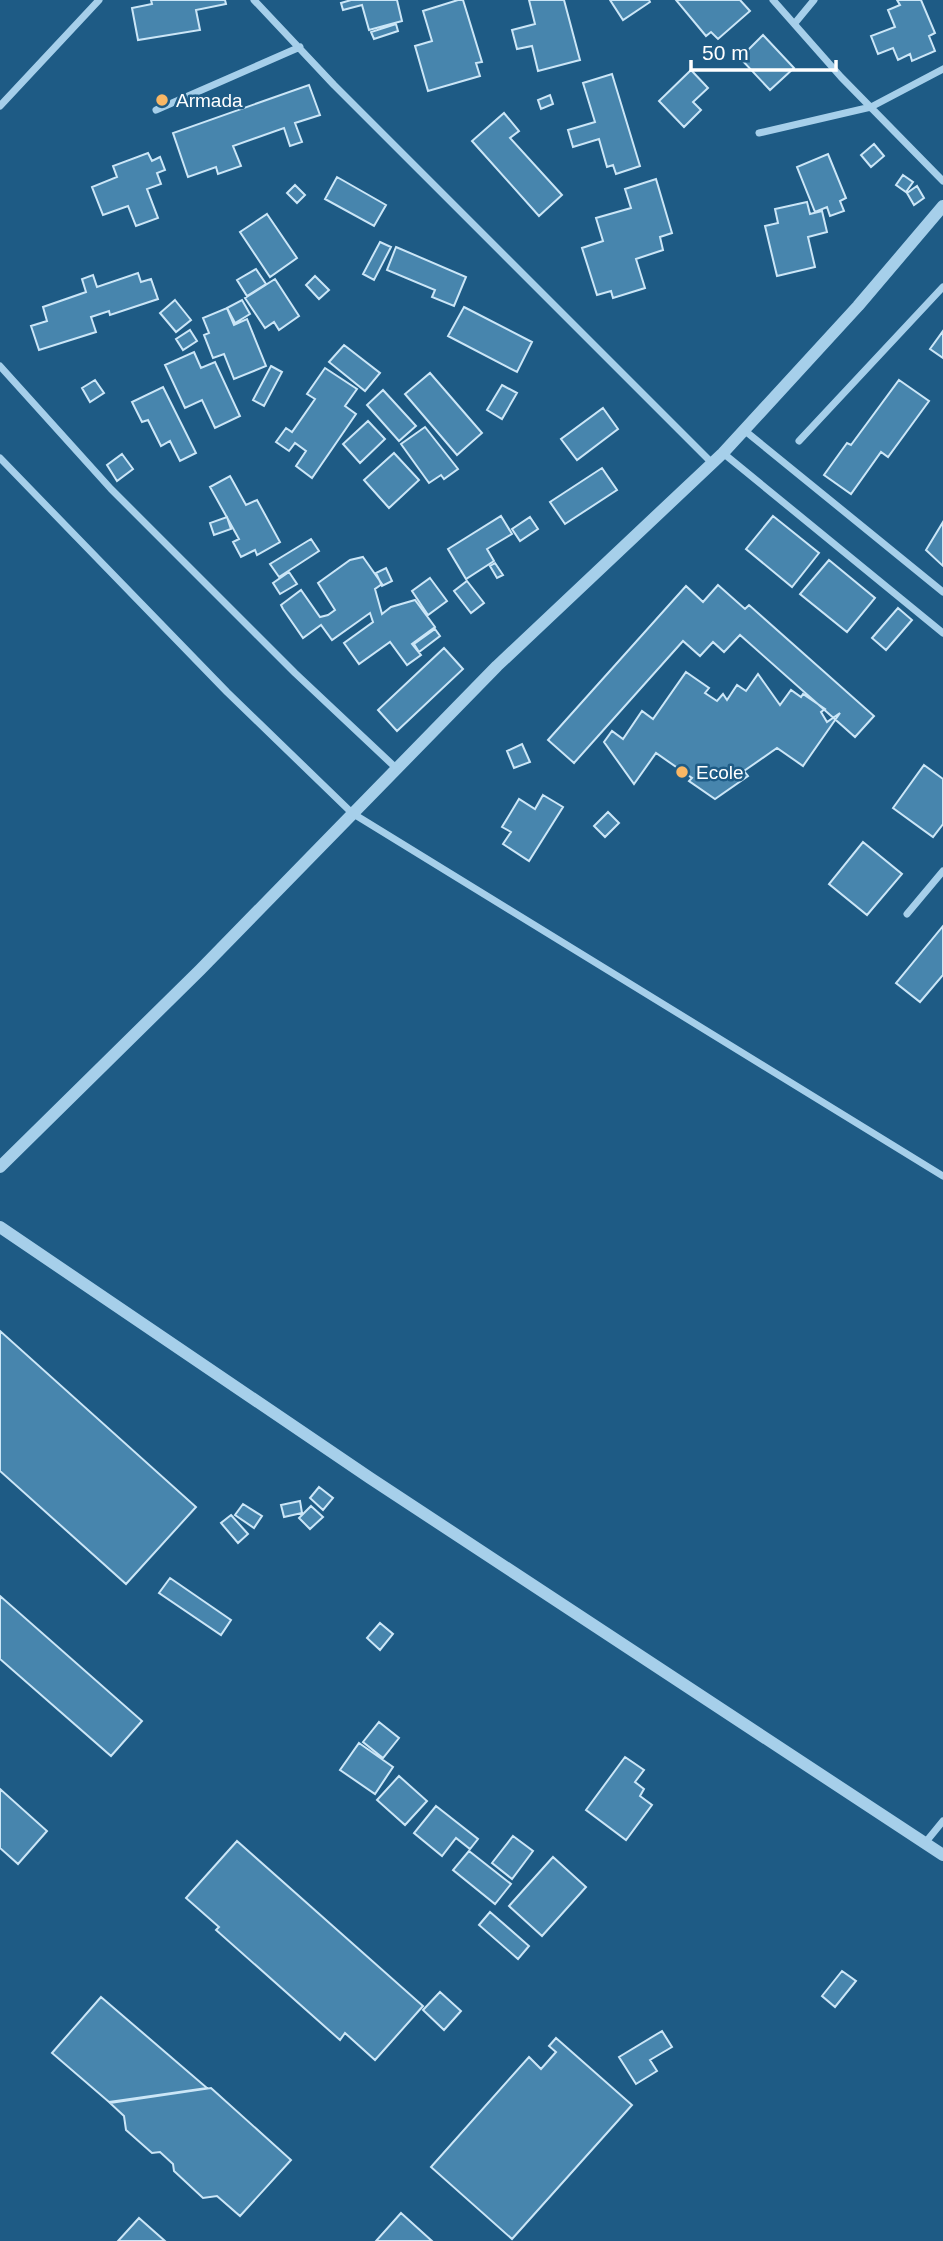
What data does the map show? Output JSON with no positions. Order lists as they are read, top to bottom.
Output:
{
  "places": ["Armada", "Ecole"],
  "scale_bar": "50 m"
}
